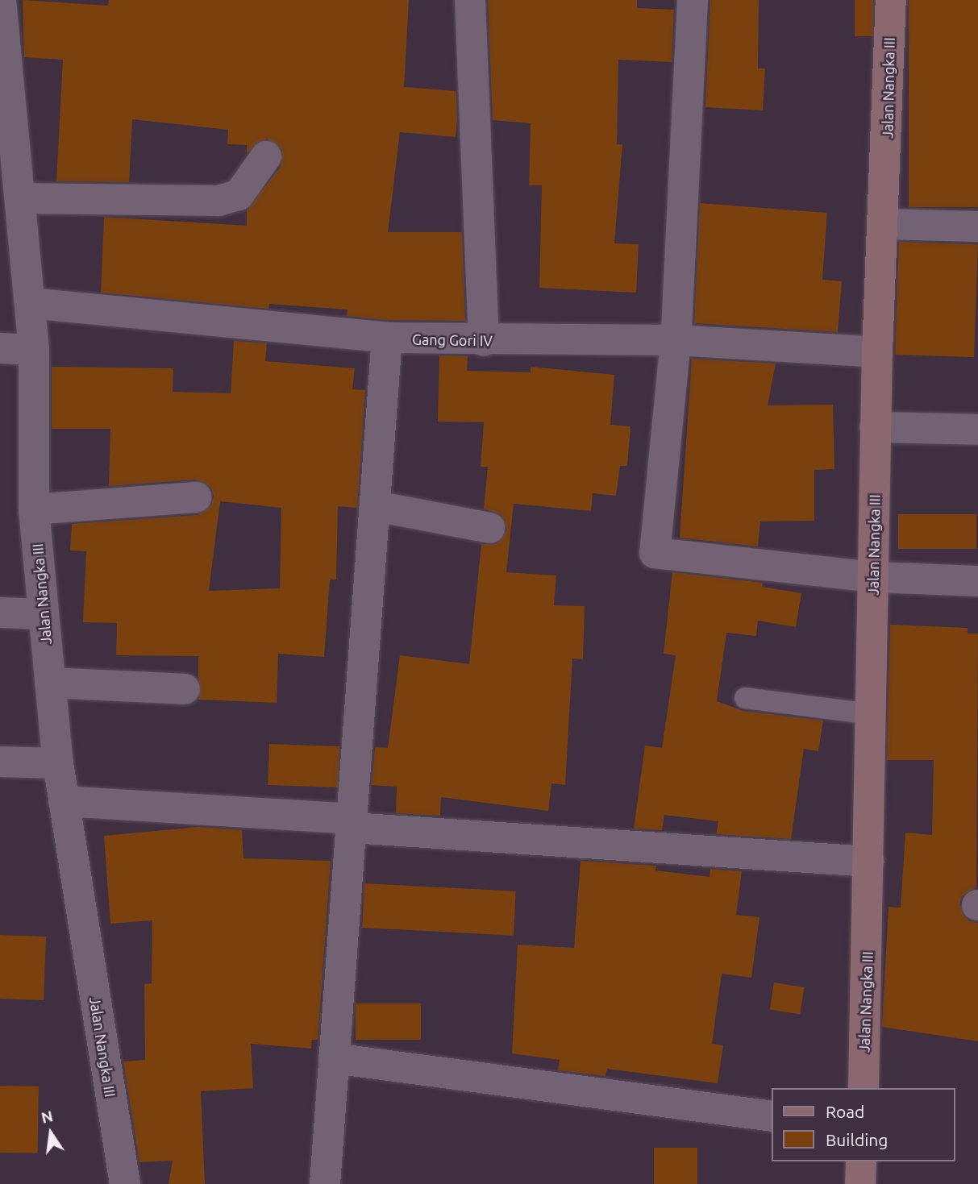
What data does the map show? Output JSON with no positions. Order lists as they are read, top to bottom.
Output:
{
  "streets": {
    "street": ["Jalan Nangka III", "Gang Gori IV"]
  },
  "crossings": [
    ["Jalan Nangka III", "Gang Gori IV"]
  ],
  "legend": ["Road", "Building"],
  "north": "top"
}
